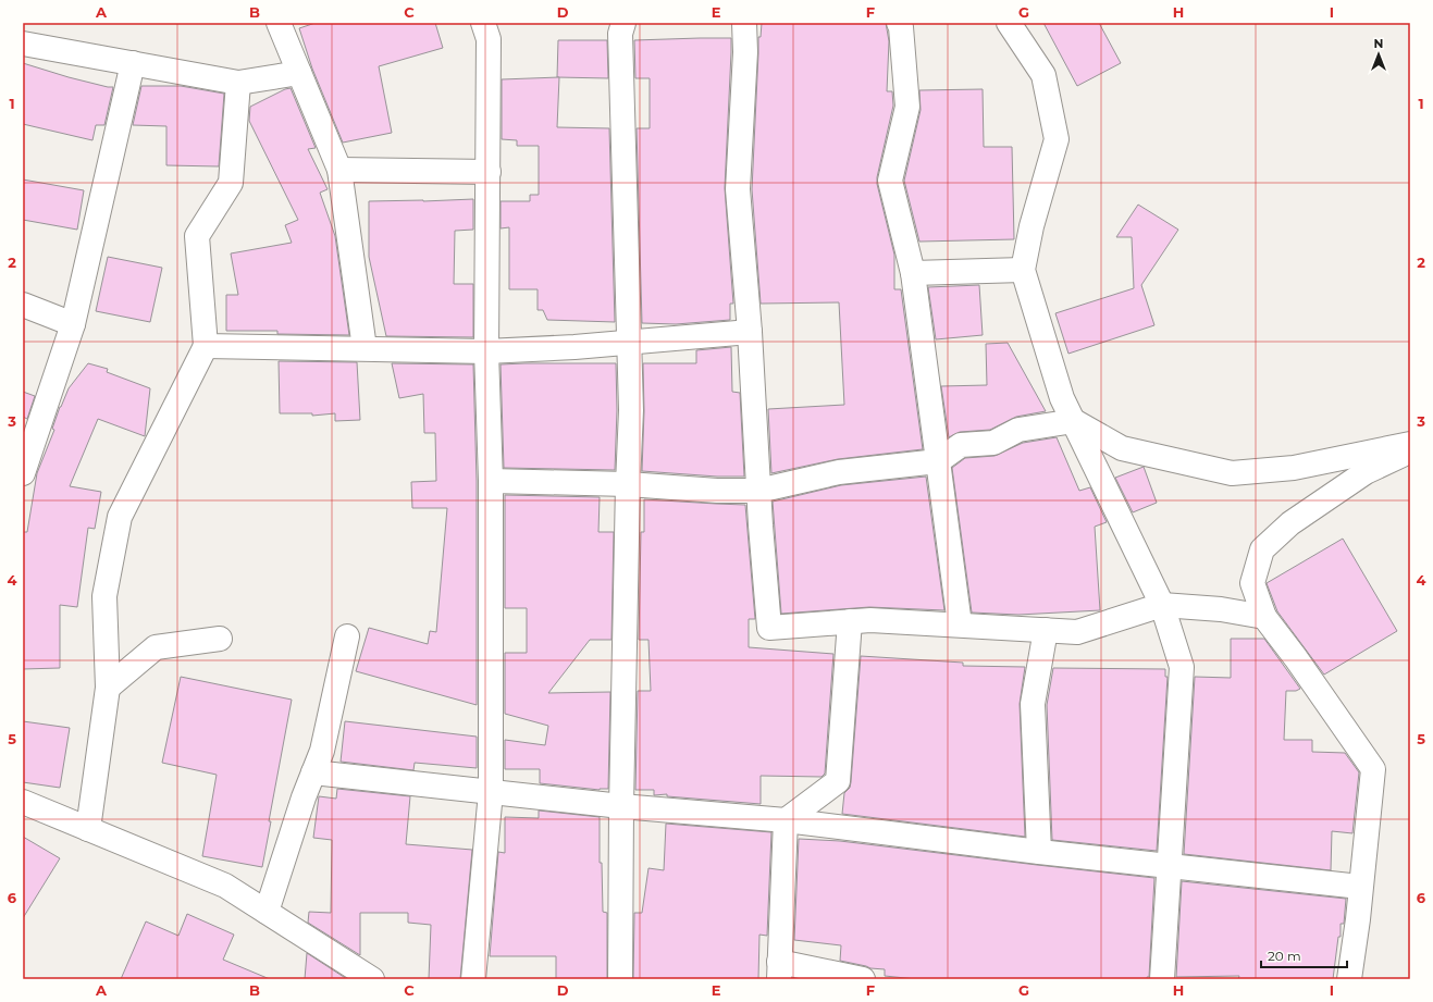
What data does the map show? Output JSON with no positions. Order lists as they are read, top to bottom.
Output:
{
  "scale_bar": "20 m",
  "north": "top",
  "grid": {
    "columns": [
      "A",
      "B",
      "C",
      "D",
      "E",
      "F",
      "G",
      "H",
      "I"
    ],
    "rows": [
      "1",
      "2",
      "3",
      "4",
      "5",
      "6"
    ]
  }
}
